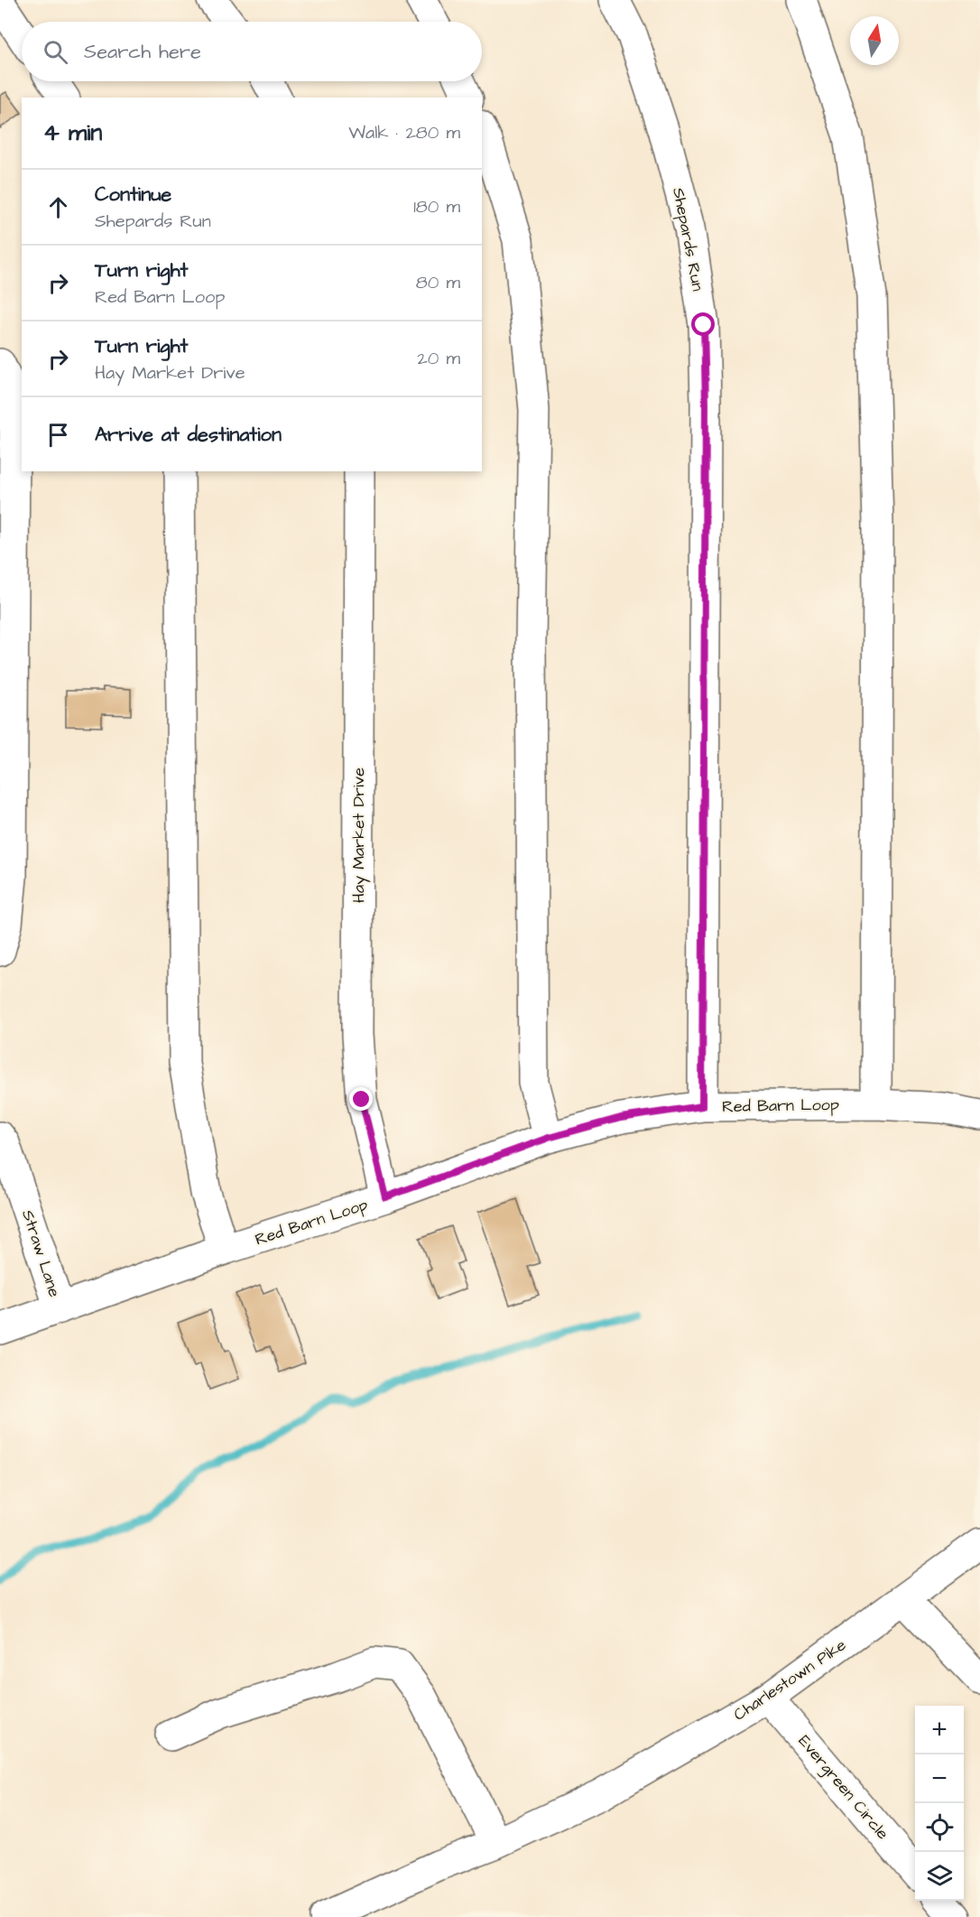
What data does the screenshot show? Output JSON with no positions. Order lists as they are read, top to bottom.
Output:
{
  "streets": {
    "street": [
      "Shepards Run",
      "Hay Market Drive",
      "Red Barn Loop",
      "Straw Lane",
      "Charlestown Pike",
      "Evergreen Circle"
    ]
  },
  "crossings": [
    ["Shepards Run", "Red Barn Loop"],
    ["Hay Market Drive", "Red Barn Loop"],
    ["Red Barn Loop", "Straw Lane"],
    ["Charlestown Pike", "Evergreen Circle"]
  ],
  "north": "top",
  "page": {
    "search": "Search here",
    "heading": ["4 min", "Walk · 280 m"],
    "list": [
      ["Continue", "Shepards Run", "180 m"],
      ["Turn right", "Red Barn Loop", "80 m"],
      ["Turn right", "Hay Market Drive", "20 m"],
      "Arrive at destination"
    ],
    "map_buttons": ["+", "−"]
  }
}
